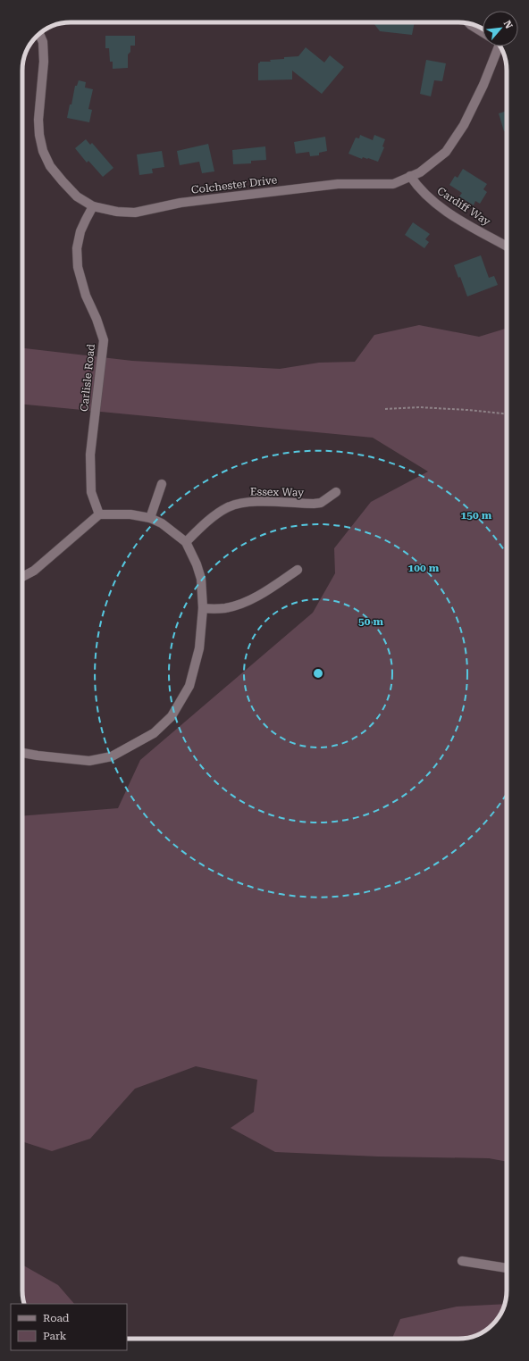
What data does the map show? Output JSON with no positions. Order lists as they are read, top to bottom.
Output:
{
  "streets": {
    "street": [
      "Colchester Drive",
      "Cardiff Way",
      "Carlisle Road",
      "Essex Way"
    ]
  },
  "crossings": [
    ["Colchester Drive", "Cardiff Way"],
    ["Colchester Drive", "Carlisle Road"]
  ],
  "legend": ["Road", "Park"],
  "north": "top right",
  "rings": ["150 m", "100 m", "50 m"]
}
